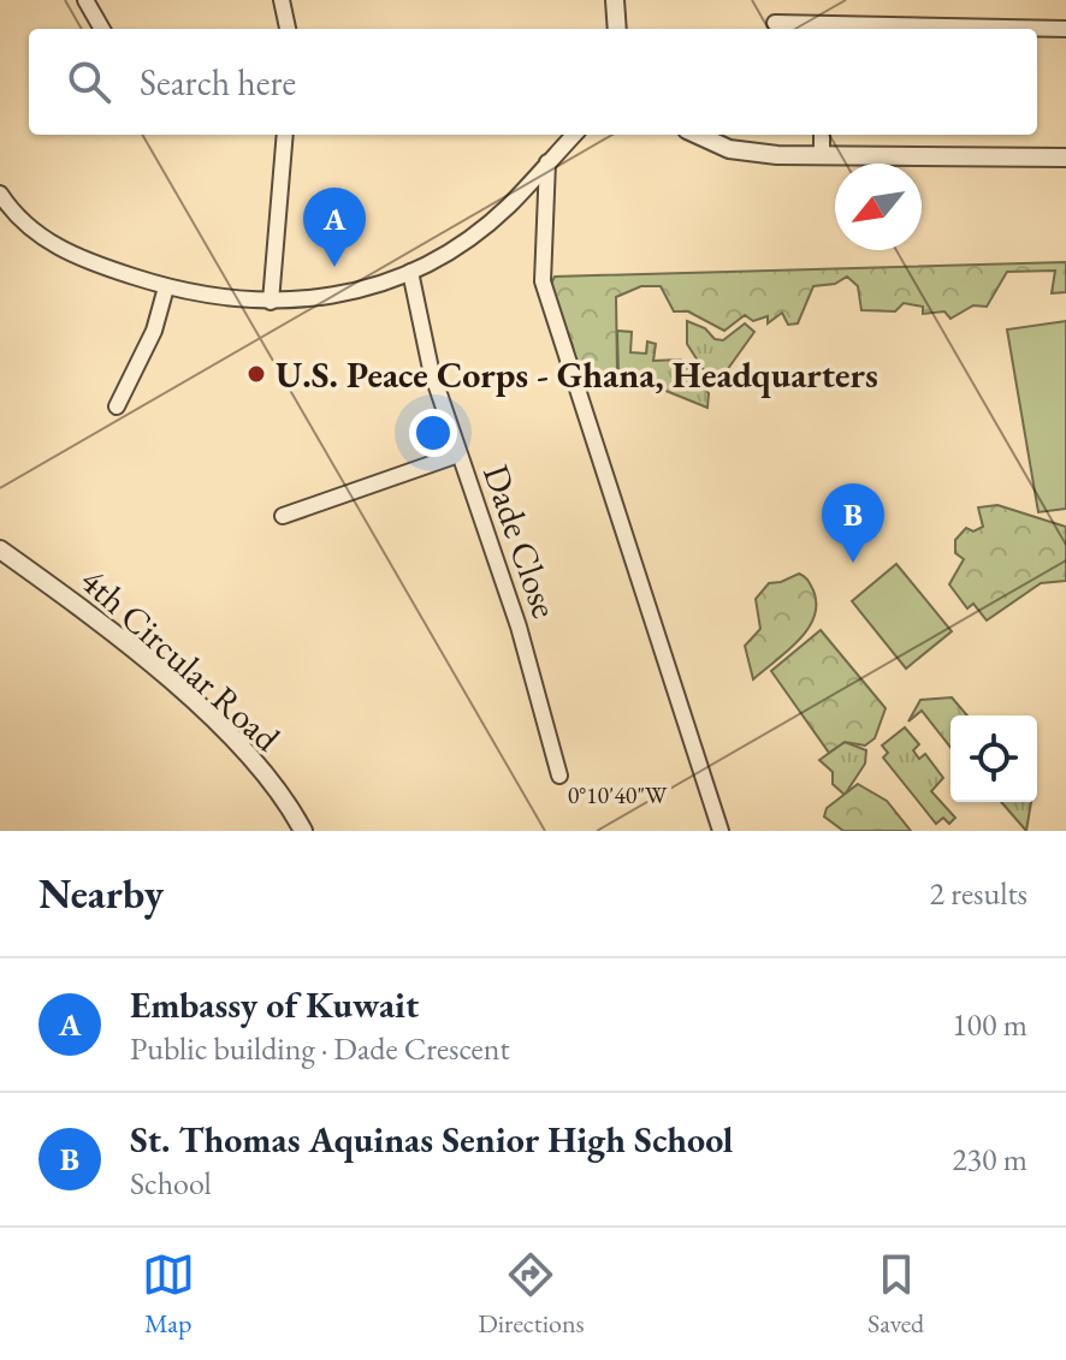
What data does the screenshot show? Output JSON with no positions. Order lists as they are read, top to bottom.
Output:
{
  "streets": {
    "street": ["Dade Close", "4th Circular Road"]
  },
  "places": ["U.S. Peace Corps - Ghana, Headquarters"],
  "north": "bottom left",
  "page": {
    "search": "Search here",
    "pins": ["A", "B"],
    "heading": ["Nearby", "2 results"],
    "list": [
      {
        "mark": "A",
        "name": "Embassy of Kuwait",
        "note": "Public building · Dade Crescent",
        "value": "100 m"
      },
      {
        "mark": "B",
        "name": "St. Thomas Aquinas Senior High School",
        "note": "School",
        "value": "230 m"
      }
    ],
    "nav": ["Map", "Directions", "Saved"]
  },
  "coordinates": ["0°10'40\"W"]
}
